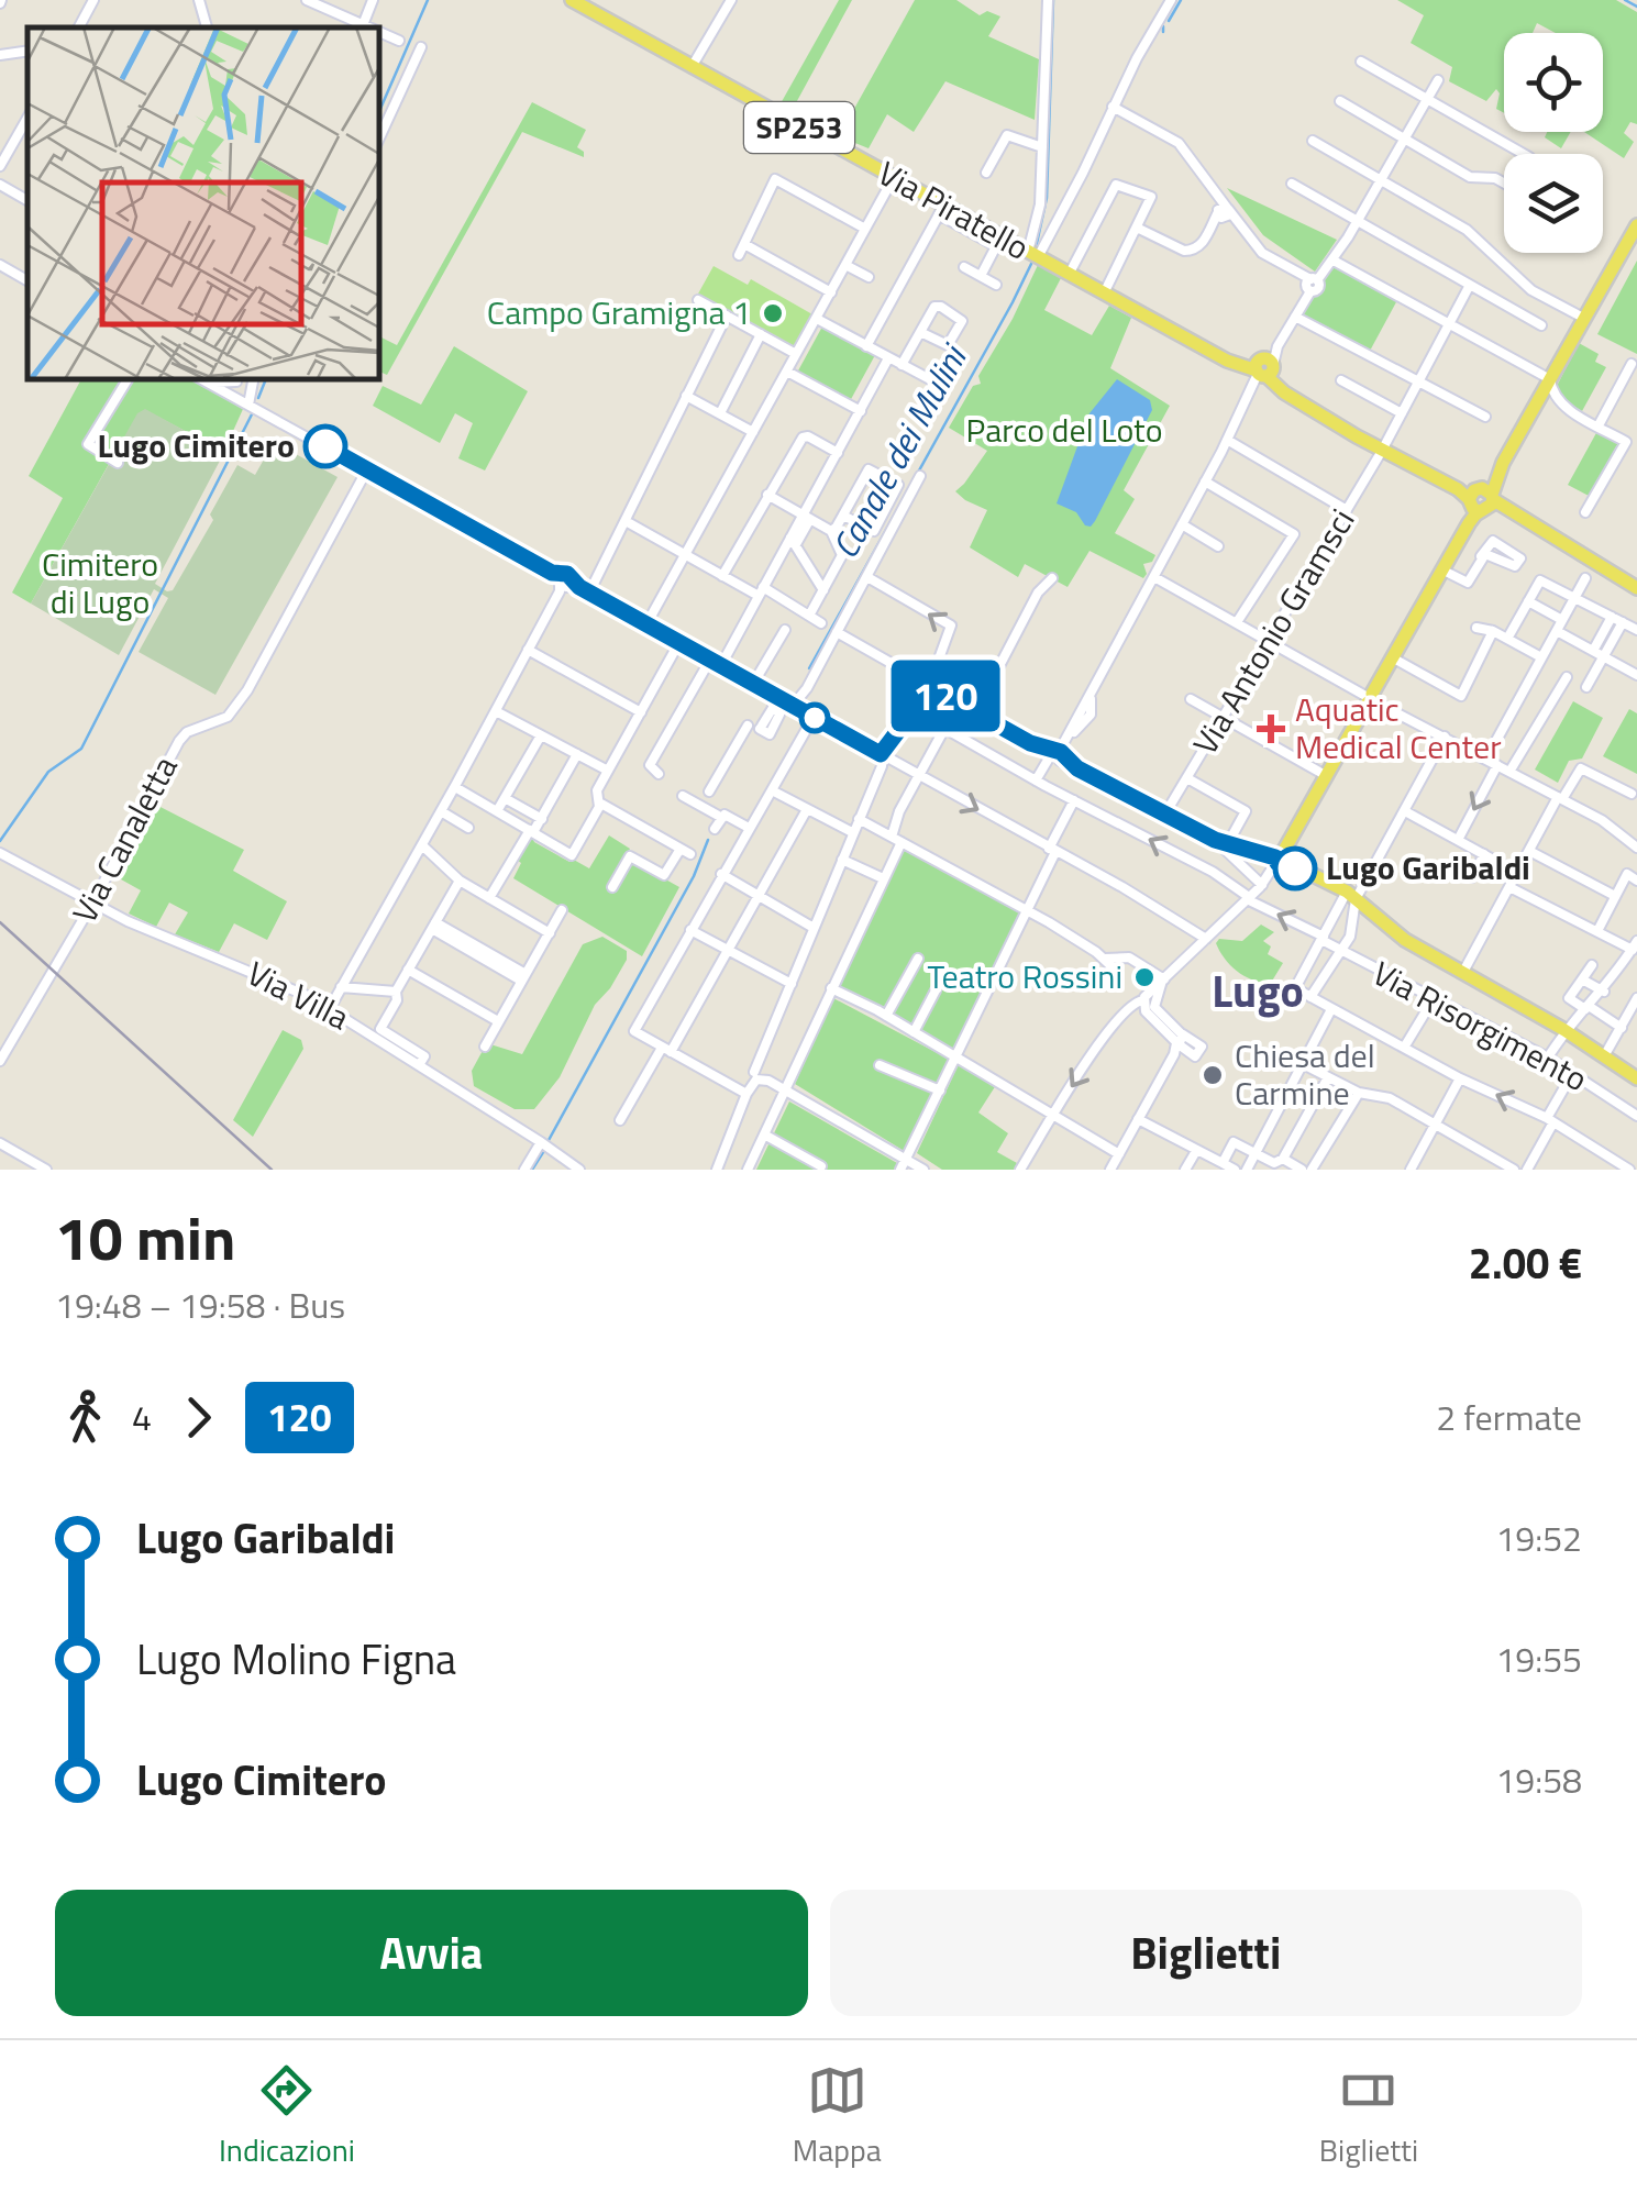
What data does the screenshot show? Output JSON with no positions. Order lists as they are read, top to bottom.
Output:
{
  "streets": {
    "main road": ["SP253", "Via Piratello"],
    "street": [
      "Via Antonio Gramsci",
      "Via Canaletta",
      "Via Villa",
      "Via Risorgimento"
    ]
  },
  "crossings": [
    ["Via Canaletta", "Via Villa"]
  ],
  "districts": ["Lugo"],
  "water": ["Canale dei Mulini"],
  "parks": ["Parco del Loto", "Cimitero di Lugo"],
  "places": {
    "other": [
      "Campo Gramigna 1",
      "Lugo Cimitero",
      "Lugo Garibaldi",
      "Teatro Rossini",
      "Chiesa del Carmine"
    ],
    "health": ["Aquatic Medical Center"]
  },
  "lines": ["bus line 120"],
  "page": {
    "on_map": "120",
    "heading": ["10 min", "19:48 – 19:58 · Bus", "2.00 €"],
    "legs": ["4", "120", "2 fermate"],
    "list": [
      {
        "name": "Lugo Garibaldi",
        "value": "19:52"
      },
      {
        "name": "Lugo Molino Figna",
        "value": "19:55"
      },
      {
        "name": "Lugo Cimitero",
        "value": "19:58"
      }
    ],
    "buttons": ["Avvia", "Biglietti"],
    "tabs": ["Indicazioni", "Mappa", "Biglietti"]
  }
}
